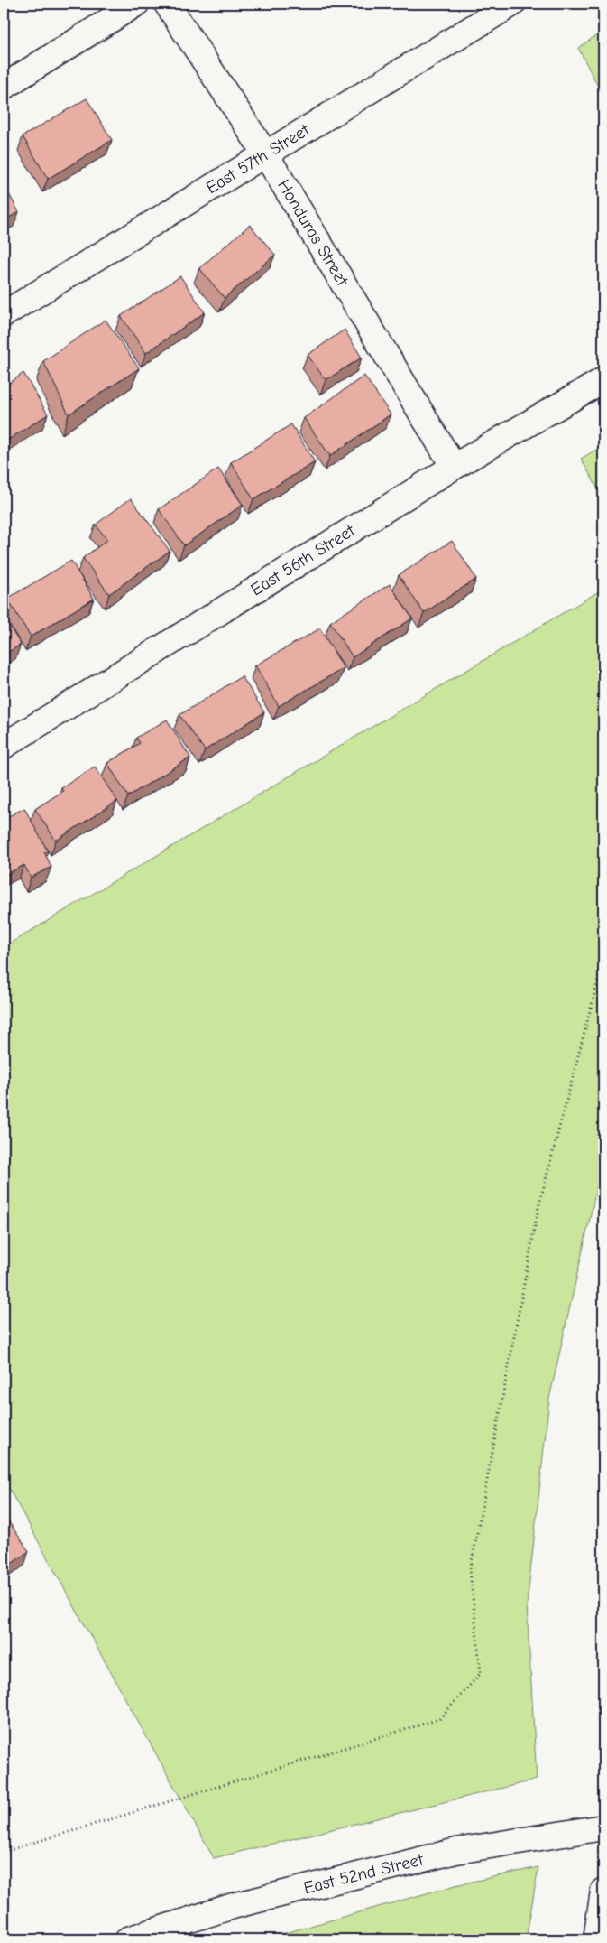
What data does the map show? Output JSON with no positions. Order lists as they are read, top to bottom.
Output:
{
  "streets": {
    "main road": [
      "East 57th Street",
      "Honduras Street",
      "East 56th Street",
      "East 52nd Street"
    ]
  },
  "crossings": [
    ["East 57th Street", "Honduras Street"],
    ["Honduras Street", "East 56th Street"]
  ]
}
